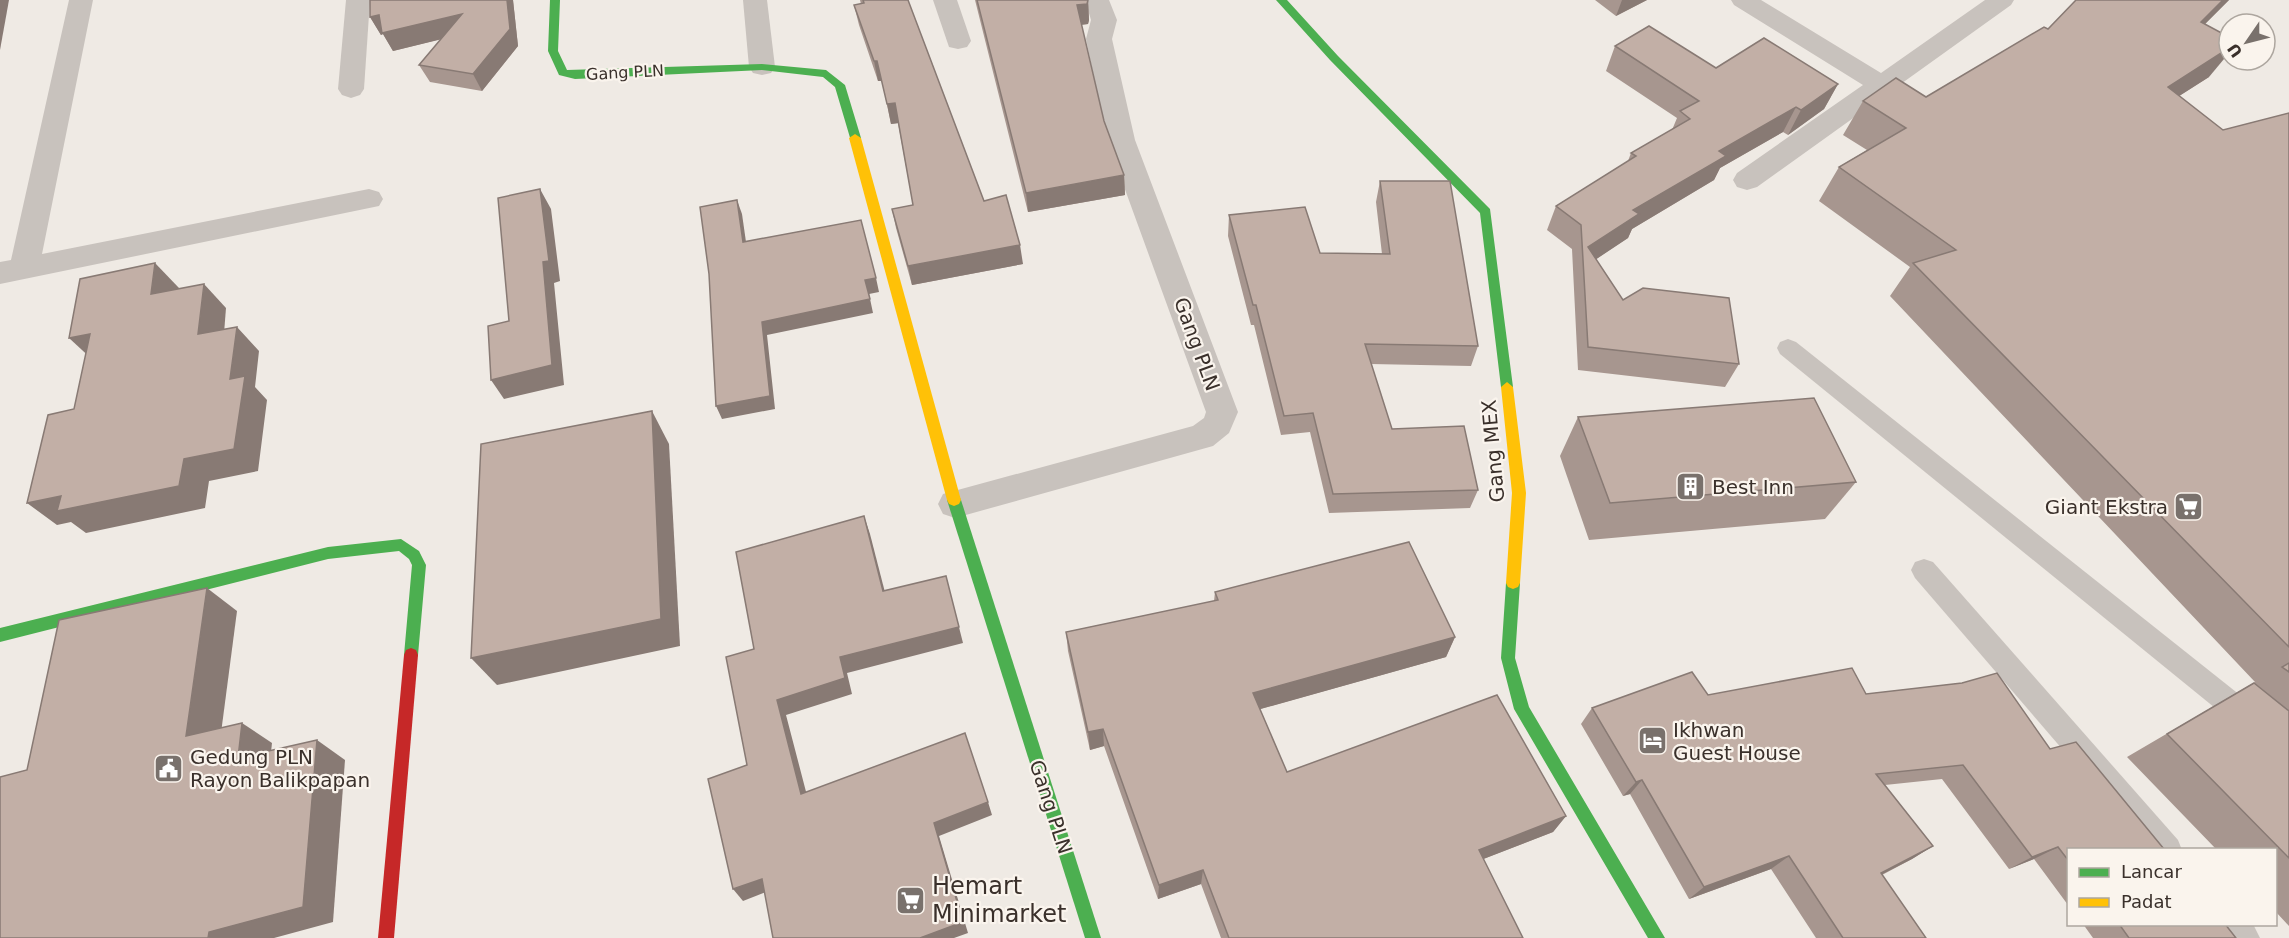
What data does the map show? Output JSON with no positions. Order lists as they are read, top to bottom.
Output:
{
  "streets": {
    "street": ["Gang PLN", "Gang MEX"]
  },
  "places": {
    "building": ["Best Inn"],
    "supermarket": ["Giant Ekstra", "Hemart Minimarket"],
    "hotel": ["Ikhwan Guest House"],
    "public building": ["Gedung PLN Rayon Balikpapan"]
  },
  "legend": ["Lancar", "Padat"],
  "north": "bottom left"
}
